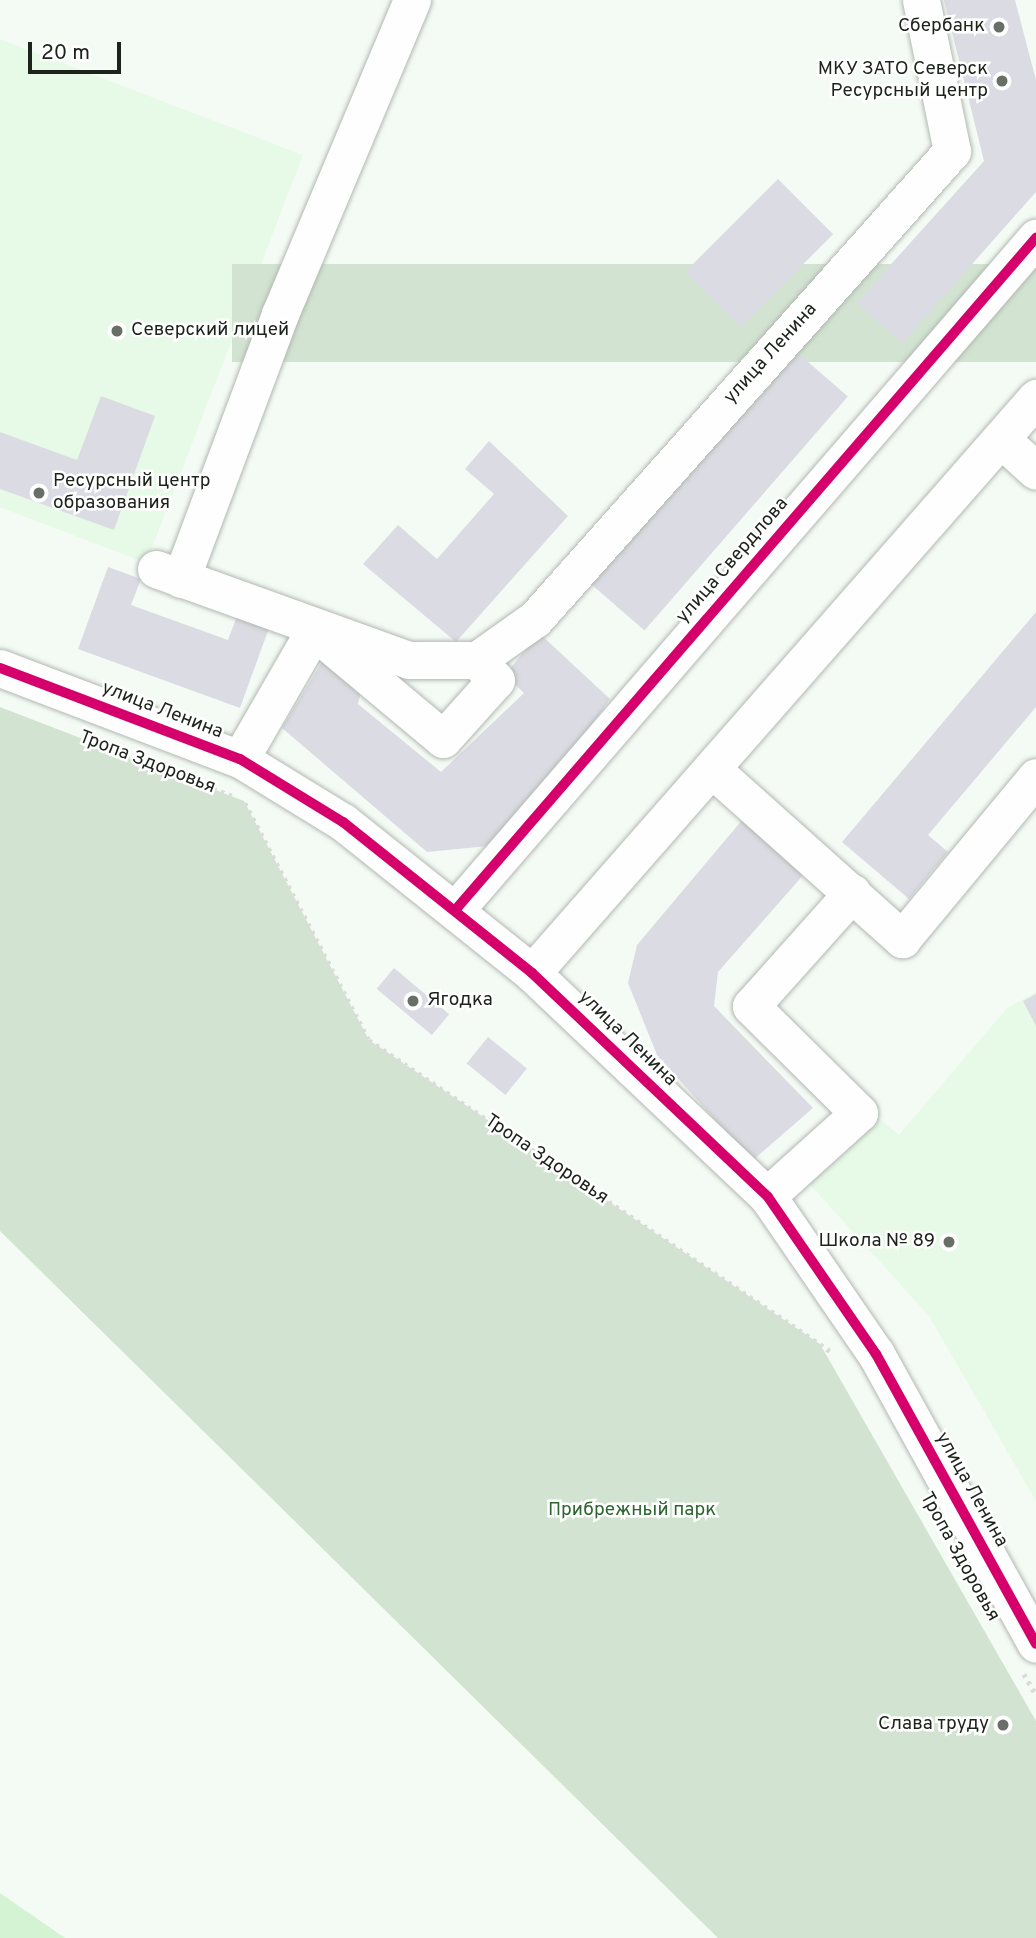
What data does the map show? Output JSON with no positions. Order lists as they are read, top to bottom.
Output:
{
  "streets": {
    "street": ["улица Ленина", "улица Свердлова"],
    "cycle path": ["Тропа Здоровья"]
  },
  "crossings": [
    ["улица Ленина", "улица Свердлова"]
  ],
  "parks": ["Прибрежный парк"],
  "places": [
    "Сбербанк",
    "МКУ ЗАТО Северск Ресурсный центр",
    "Северский лицей",
    "Ресурсный центр образования",
    "Ягодка",
    "Школа № 89",
    "Слава труду"
  ],
  "scale_bar": "20 m"
}
